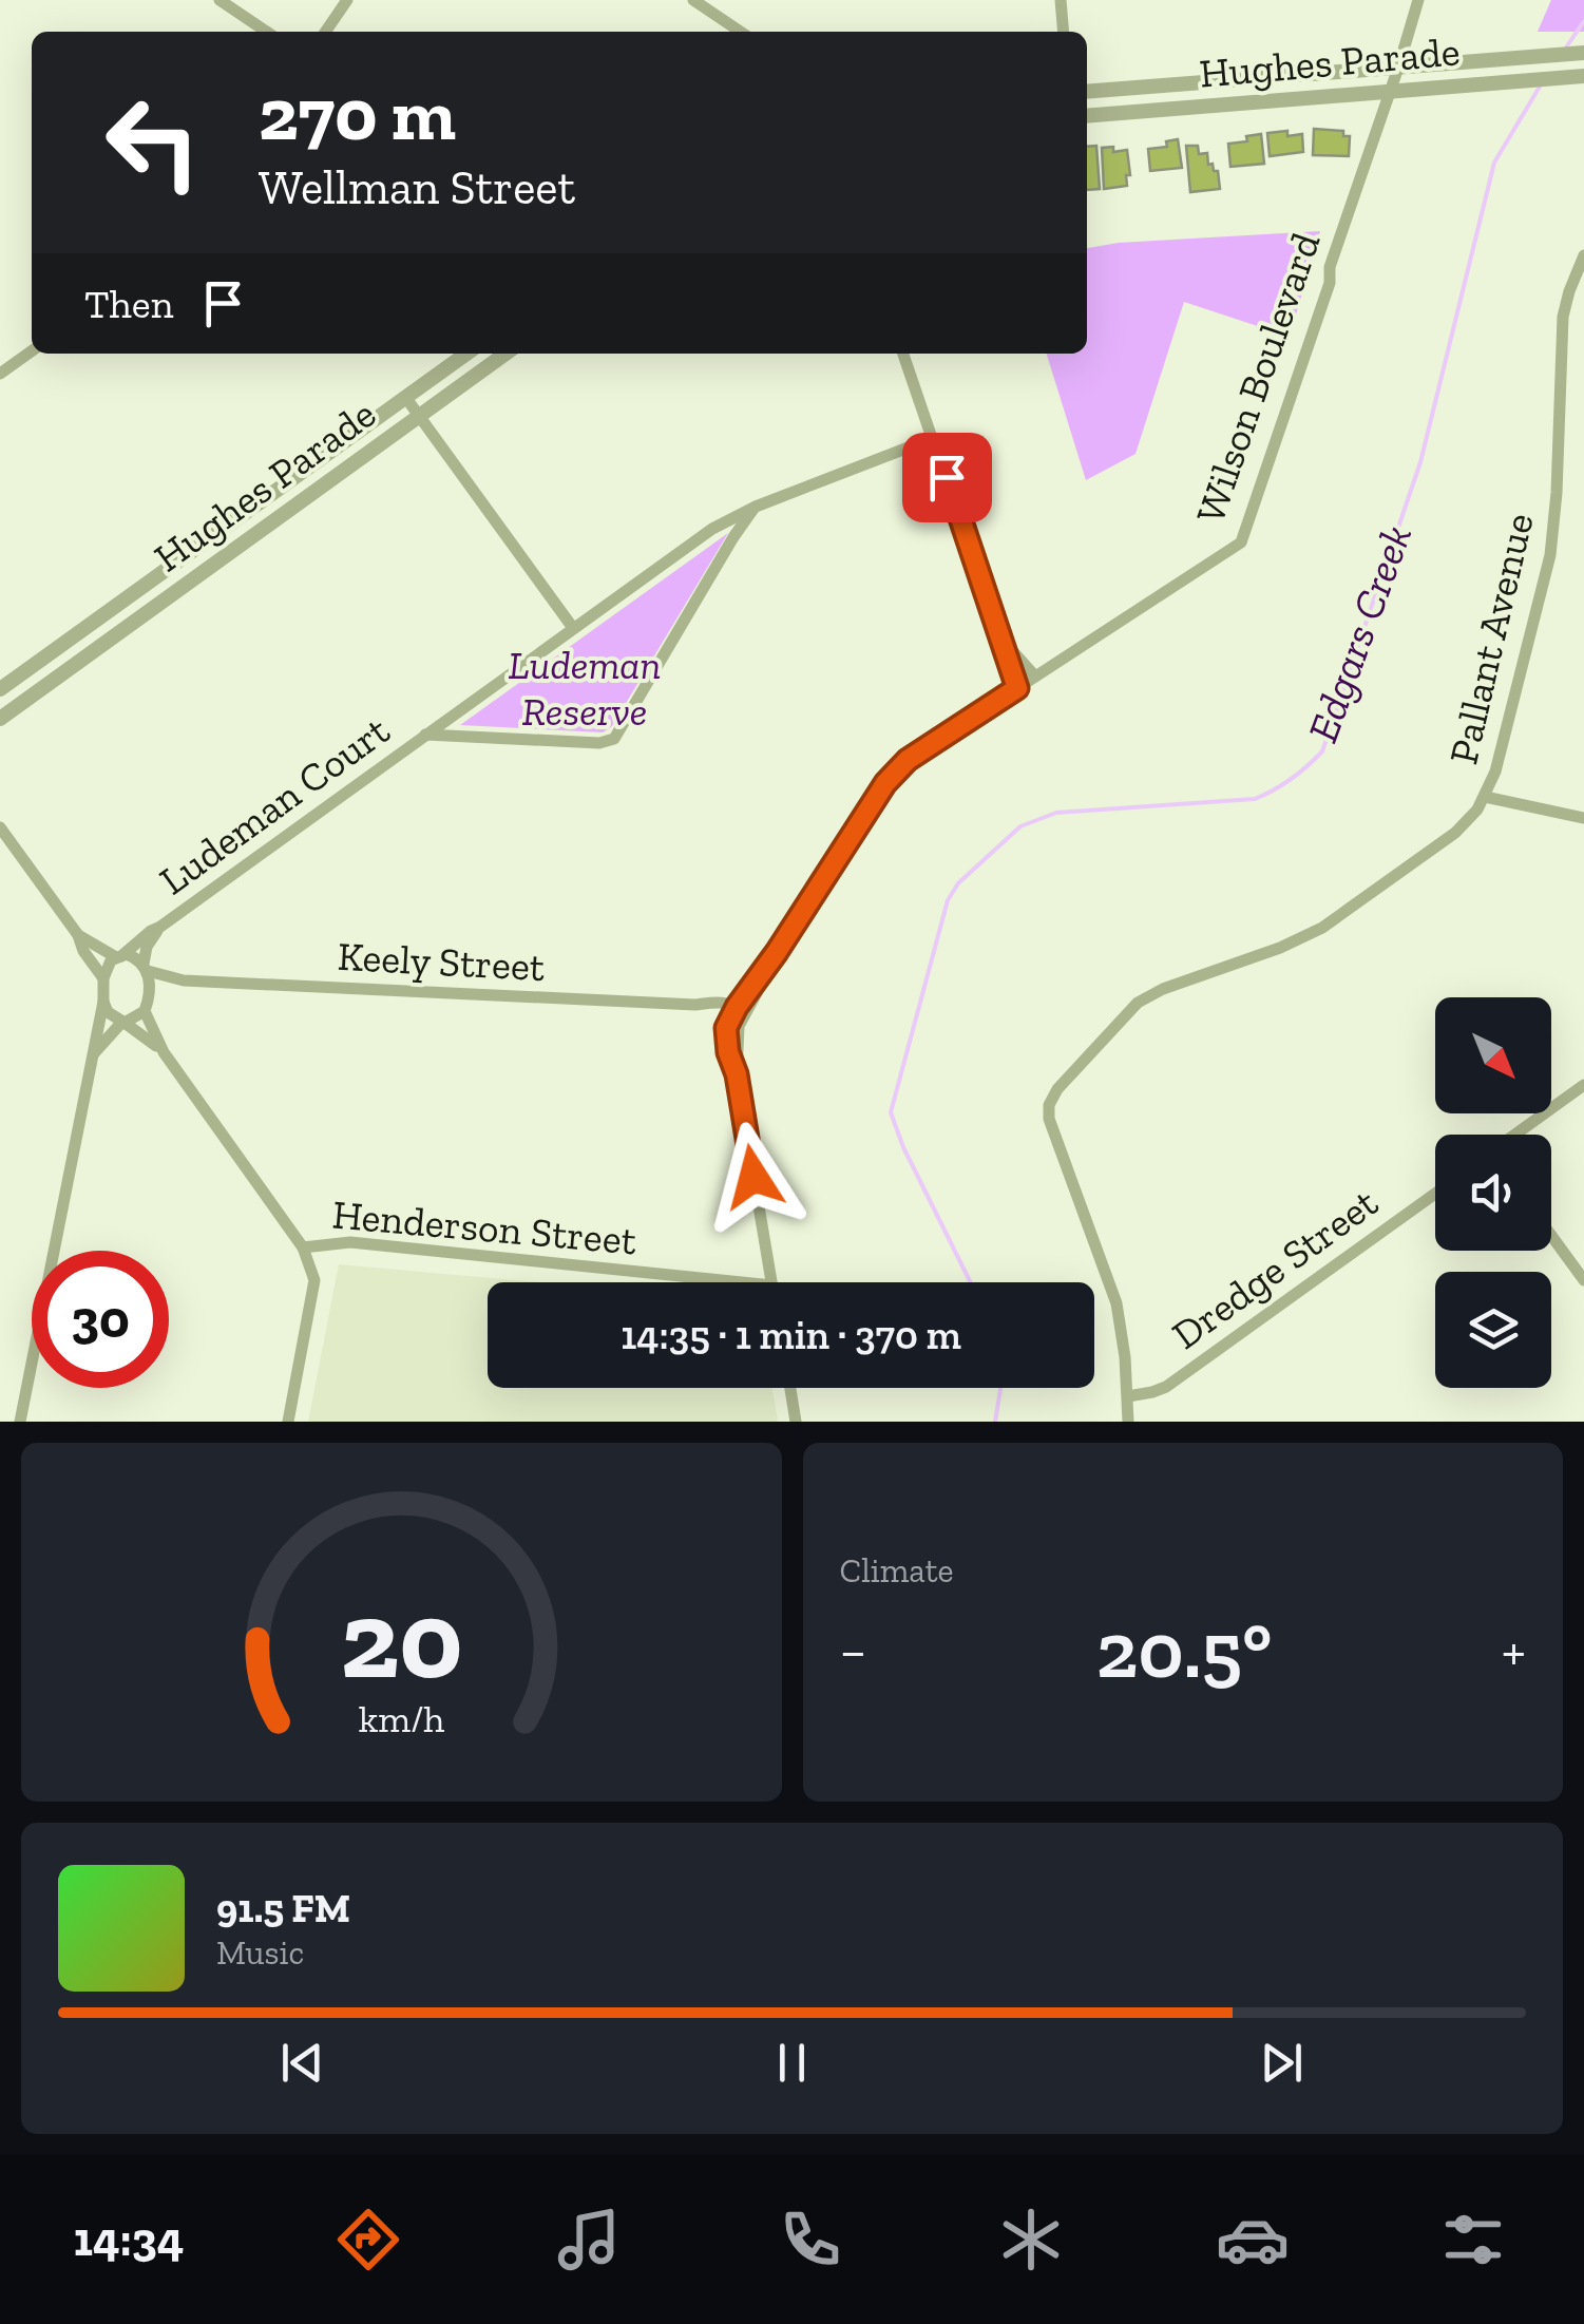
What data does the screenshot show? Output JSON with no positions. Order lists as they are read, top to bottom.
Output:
{
  "streets": {
    "street": [
      "Hughes Parade",
      "Wilson Boulevard",
      "Pallant Avenue",
      "Ludeman Court",
      "Keely Street",
      "Henderson Street",
      "Dredge Street"
    ]
  },
  "crossings": [
    ["Hughes Parade", "Wilson Boulevard"],
    ["Wilson Boulevard", "Keely Street"],
    ["Pallant Avenue", "Dredge Street"],
    ["Ludeman Court", "Keely Street"],
    ["Ludeman Court", "Henderson Street"],
    ["Keely Street", "Henderson Street"]
  ],
  "water": ["Edgars Creek"],
  "parks": ["Ludeman Reserve"],
  "north": "bottom right",
  "page": {
    "turn": ["270 m", "Wellman Street"],
    "then": "Then",
    "limit": "30",
    "trip": "14:35 · 1 min · 370 m",
    "tile": "Climate",
    "heat": ["−", "20.5°", "+"],
    "song": ["91.5 FM", "Music"],
    "tabs": "14:34",
    "gauge": ["20", "km/h"]
  }
}
